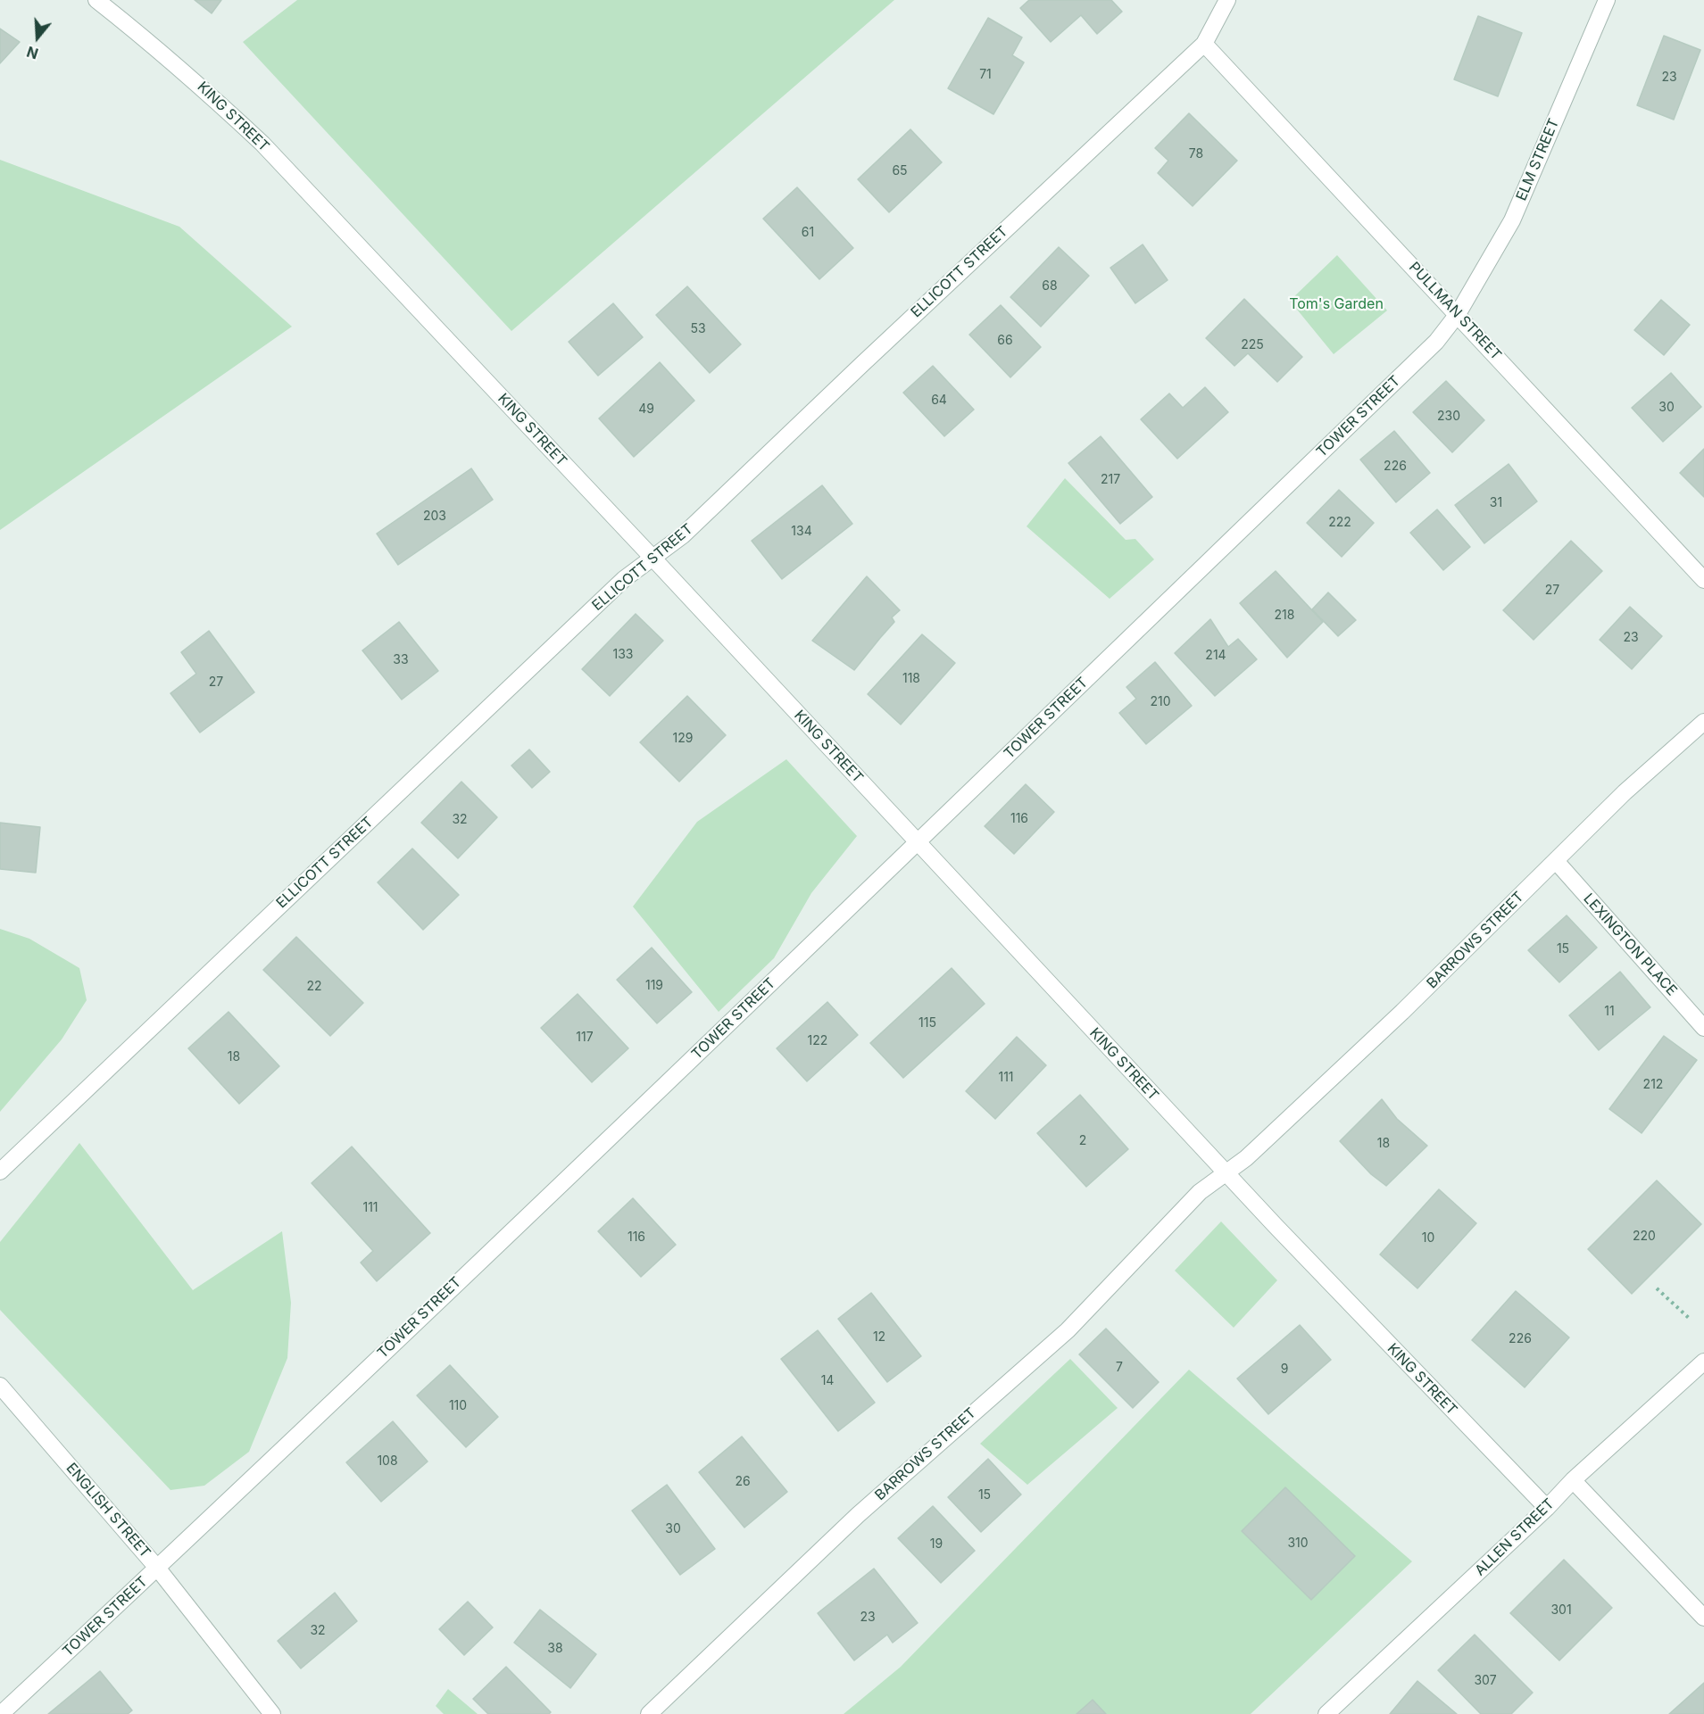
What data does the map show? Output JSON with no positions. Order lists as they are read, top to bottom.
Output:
{
  "streets": {
    "street": [
      "KING STREET",
      "ELM STREET",
      "ELLICOTT STREET",
      "PULLMAN STREET",
      "TOWER STREET",
      "BARROWS STREET",
      "LEXINGTON PLACE",
      "ENGLISH STREET",
      "ALLEN STREET"
    ]
  },
  "crossings": [
    ["KING STREET", "ELLICOTT STREET"],
    ["KING STREET", "TOWER STREET"],
    ["KING STREET", "BARROWS STREET"],
    ["KING STREET", "ALLEN STREET"],
    ["ELM STREET", "PULLMAN STREET"],
    ["ELM STREET", "TOWER STREET"],
    ["ELLICOTT STREET", "PULLMAN STREET"],
    ["PULLMAN STREET", "TOWER STREET"],
    ["TOWER STREET", "ENGLISH STREET"],
    ["BARROWS STREET", "LEXINGTON PLACE"]
  ],
  "parks": ["Tom's Garden"],
  "house_numbers": [
    "71",
    "23",
    "78",
    "65",
    "61",
    "68",
    "53",
    "66",
    "225",
    "64",
    "30",
    "49",
    "230",
    "226",
    "217",
    "31",
    "203",
    "222",
    "134",
    "27",
    "218",
    "23",
    "133",
    "214",
    "33",
    "118",
    "27",
    "210",
    "129",
    "116",
    "32",
    "15",
    "119",
    "22",
    "11",
    "115",
    "117",
    "122",
    "18",
    "111",
    "212",
    "2",
    "18",
    "111",
    "220",
    "116",
    "10",
    "12",
    "226",
    "7",
    "9",
    "14",
    "110",
    "108",
    "26",
    "15",
    "30",
    "310",
    "19",
    "301",
    "23",
    "32",
    "38",
    "307"
  ],
  "north": "bottom"
}
